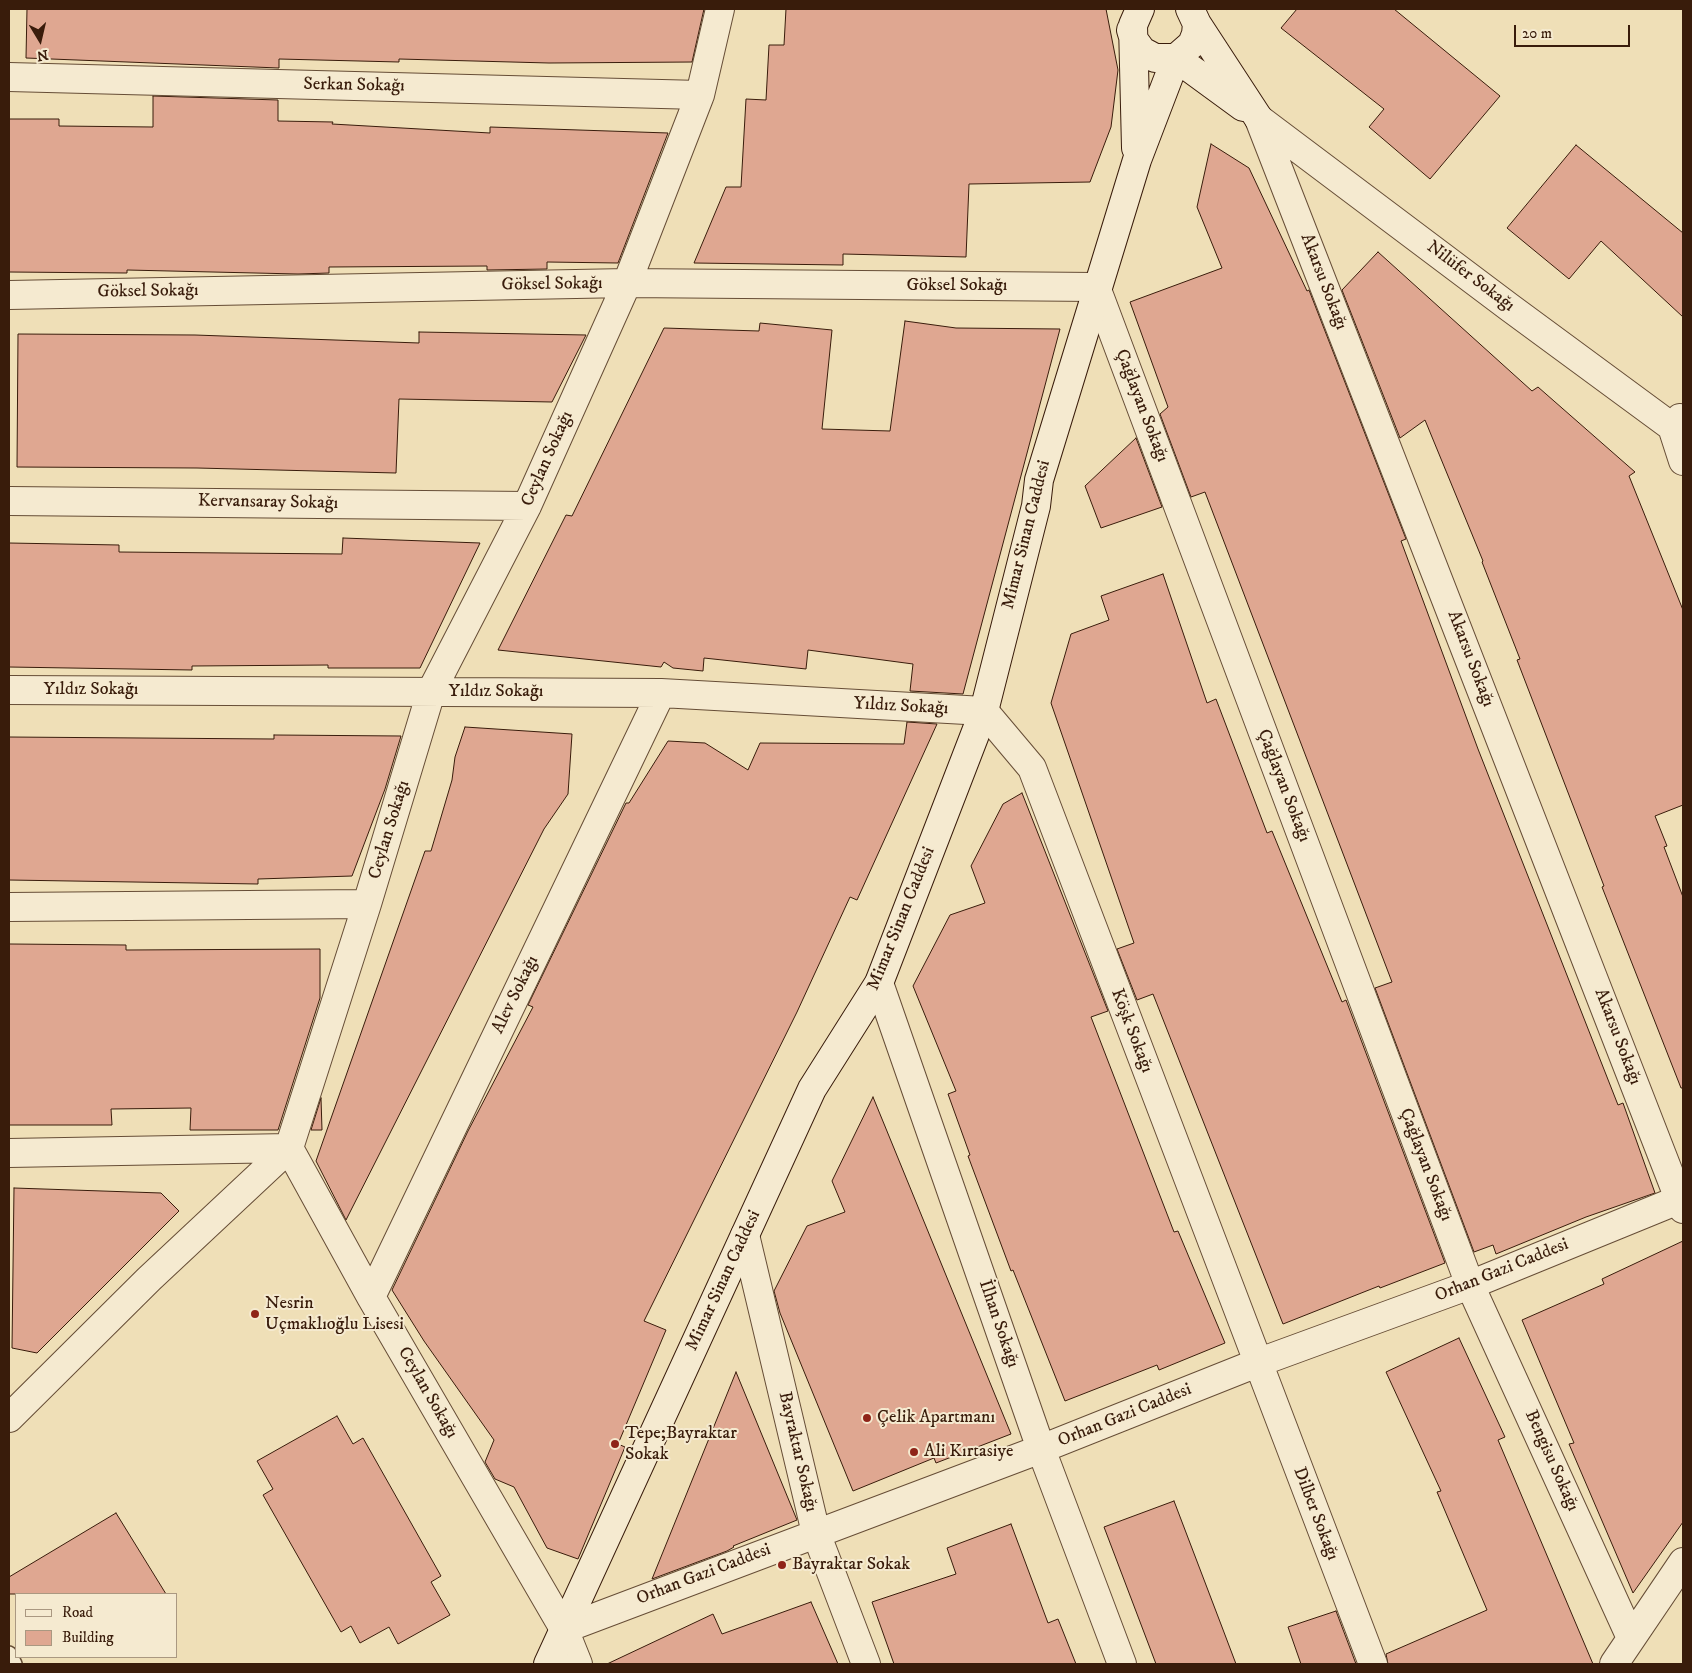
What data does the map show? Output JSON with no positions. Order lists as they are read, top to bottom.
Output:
{
  "streets": {
    "street": [
      "Serkan Sokağı",
      "Nilüfer Sokağı",
      "Akarsu Sokağı",
      "Göksel Sokağı",
      "Çağlayan Sokağı",
      "Ceylan Sokağı",
      "Kervansaray Sokağı",
      "Mimar Sinan Caddesi",
      "Yıldız Sokağı",
      "Alev Sokağı",
      "Köşk Sokağı",
      "Orhan Gazi Caddesi",
      "İlhan Sokağı",
      "Bayraktar Sokağı",
      "Bengisu Sokağı",
      "Dilber Sokağı"
    ]
  },
  "crossings": [
    ["Serkan Sokağı", "Ceylan Sokağı"],
    ["Nilüfer Sokağı", "Akarsu Sokağı"],
    ["Nilüfer Sokağı", "Mimar Sinan Caddesi"],
    ["Akarsu Sokağı", "Orhan Gazi Caddesi"],
    ["Göksel Sokağı", "Çağlayan Sokağı"],
    ["Göksel Sokağı", "Ceylan Sokağı"],
    ["Göksel Sokağı", "Mimar Sinan Caddesi"],
    ["Çağlayan Sokağı", "Mimar Sinan Caddesi"],
    ["Çağlayan Sokağı", "Orhan Gazi Caddesi"],
    ["Çağlayan Sokağı", "Bengisu Sokağı"],
    ["Ceylan Sokağı", "Kervansaray Sokağı"],
    ["Ceylan Sokağı", "Mimar Sinan Caddesi"],
    ["Ceylan Sokağı", "Yıldız Sokağı"],
    ["Ceylan Sokağı", "Alev Sokağı"],
    ["Ceylan Sokağı", "Orhan Gazi Caddesi"],
    ["Mimar Sinan Caddesi", "Yıldız Sokağı"],
    ["Mimar Sinan Caddesi", "Köşk Sokağı"],
    ["Mimar Sinan Caddesi", "Orhan Gazi Caddesi"],
    ["Mimar Sinan Caddesi", "İlhan Sokağı"],
    ["Mimar Sinan Caddesi", "Bayraktar Sokağı"],
    ["Yıldız Sokağı", "Alev Sokağı"],
    ["Yıldız Sokağı", "Köşk Sokağı"],
    ["Köşk Sokağı", "Orhan Gazi Caddesi"],
    ["Köşk Sokağı", "Dilber Sokağı"],
    ["Orhan Gazi Caddesi", "İlhan Sokağı"],
    ["Orhan Gazi Caddesi", "Bayraktar Sokağı"],
    ["Orhan Gazi Caddesi", "Bengisu Sokağı"],
    ["Orhan Gazi Caddesi", "Dilber Sokağı"]
  ],
  "places": [
    "Nesrin Uçmaklıoğlu Lisesi",
    "Çelik Apartmanı",
    "Tepe;Bayraktar Sokak",
    "Ali Kırtasiye",
    "Bayraktar Sokak"
  ],
  "legend": ["Road", "Building"],
  "scale_bar": "20 m",
  "north": "bottom"
}
